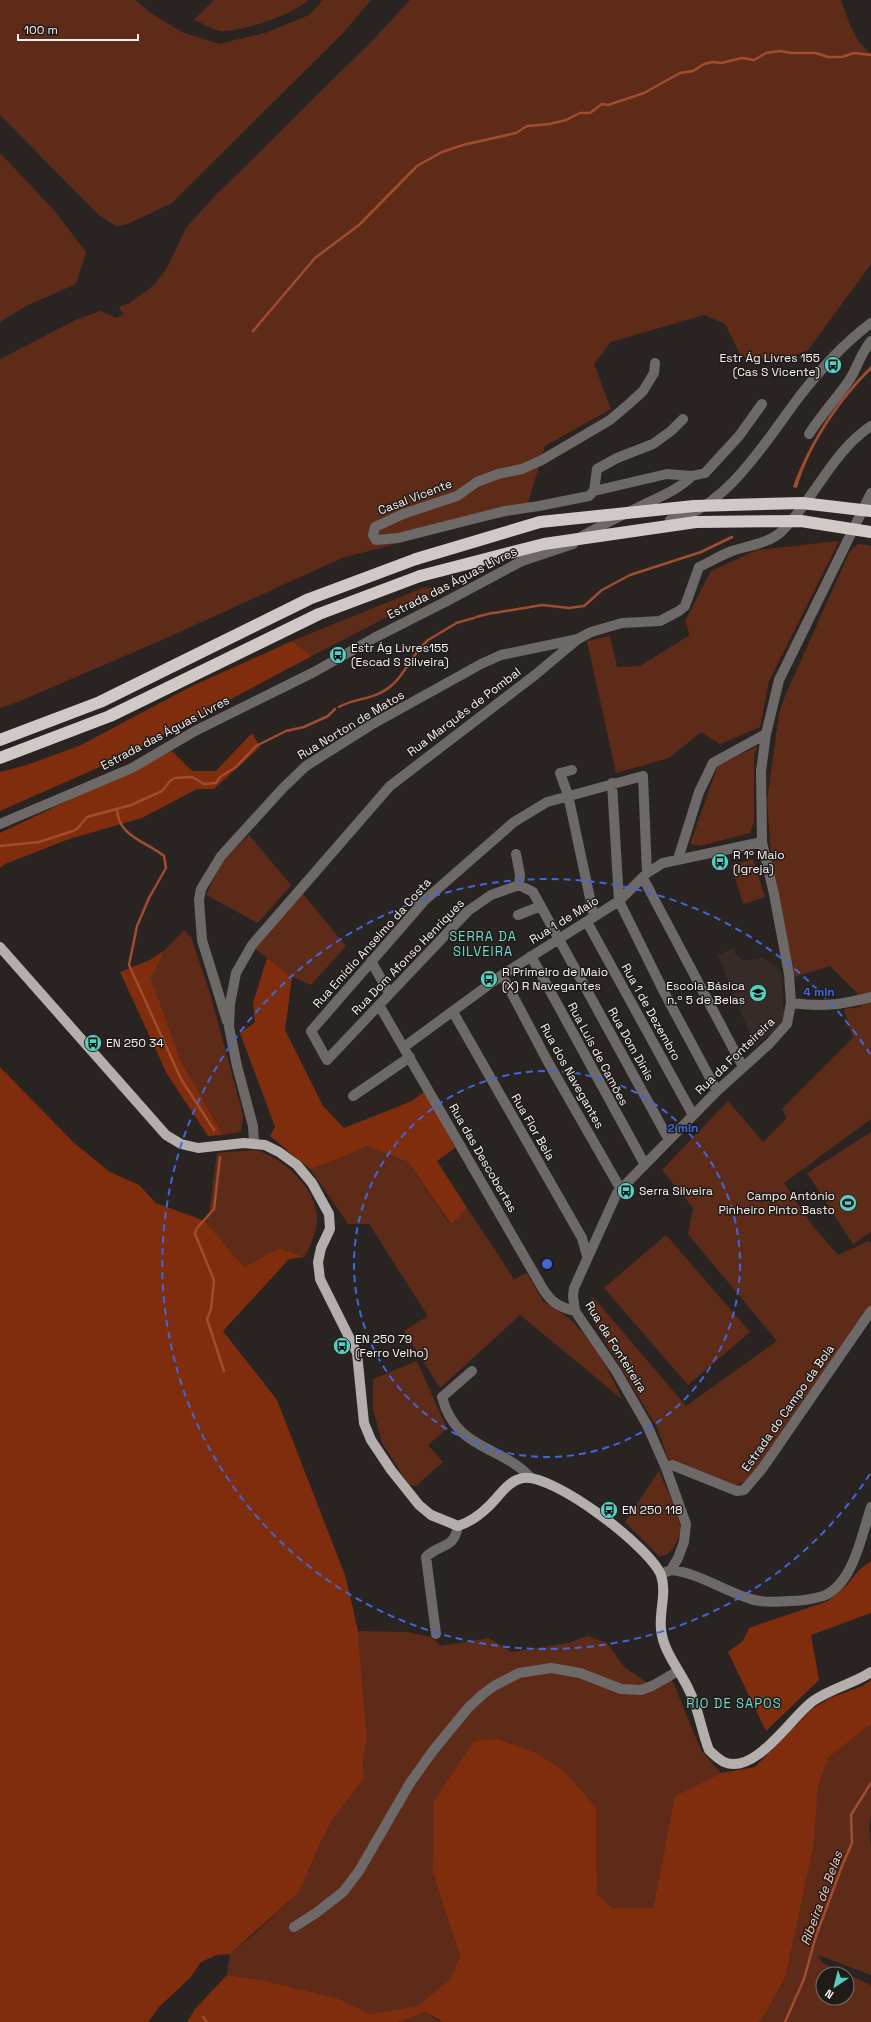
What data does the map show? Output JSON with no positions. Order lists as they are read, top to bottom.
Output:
{
  "streets": {
    "street": [
      "Casal Vicente",
      "Estrada das Águas Livres",
      "Rua Marquês de Pombal",
      "Rua Norton de Matos",
      "Rua 1 de Maio",
      "Rua Emídio Anselmo da Costa",
      "Rua Dom Afonso Henriques",
      "Rua 1 de Dezembro",
      "Rua Dom Dinis",
      "Rua Luís de Camões",
      "Rua da Fonteireira",
      "Rua dos Navegantes",
      "Rua Flor Bela",
      "Rua das Descobertas",
      "Estrada do Campo da Bola"
    ]
  },
  "crossings": [
    ["Rua Marquês de Pombal", "Rua Norton de Matos"],
    ["Rua 1 de Maio", "Rua Emídio Anselmo da Costa"],
    ["Rua 1 de Maio", "Rua 1 de Dezembro"],
    ["Rua 1 de Maio", "Rua Dom Dinis"],
    ["Rua 1 de Maio", "Rua Luís de Camões"],
    ["Rua 1 de Maio", "Rua da Fonteireira"],
    ["Rua 1 de Maio", "Rua dos Navegantes"],
    ["Rua 1 de Maio", "Rua Flor Bela"],
    ["Rua 1 de Maio", "Rua das Descobertas"],
    ["Rua Emídio Anselmo da Costa", "Rua Dom Afonso Henriques"],
    ["Rua Emídio Anselmo da Costa", "Rua 1 de Dezembro"],
    ["Rua Dom Afonso Henriques", "Rua das Descobertas"],
    ["Rua 1 de Dezembro", "Rua da Fonteireira"],
    ["Rua Dom Dinis", "Rua da Fonteireira"],
    ["Rua Luís de Camões", "Rua da Fonteireira"],
    ["Rua da Fonteireira", "Rua dos Navegantes"],
    ["Rua da Fonteireira", "Rua Flor Bela"],
    ["Rua da Fonteireira", "Rua das Descobertas"],
    ["Rua da Fonteireira", "Estrada do Campo da Bola"]
  ],
  "districts": ["SERRA DA SILVEIRA", "RIO DE SAPOS"],
  "water": ["Ribeira de Belas"],
  "places": {
    "bus stop": [
      "Estr Ág Livres 155 (Cas S Vicente)",
      "Estr Ág Livres155 (Escad S Silveira)",
      "R 1º Maio (Igreja)",
      "R Primeiro de Maio (X) R Navegantes",
      "EN 250 34",
      "Serra Silveira",
      "EN 250 79 (Ferro Velho)",
      "EN 250 118"
    ],
    "school or university": ["Escola Básica n.º 5 de Belas"],
    "sports": ["Campo António Pinheiro Pinto Basto"]
  },
  "scale_bar": "100 m",
  "north": "bottom left",
  "rings": ["4 min", "2 min"]
}
